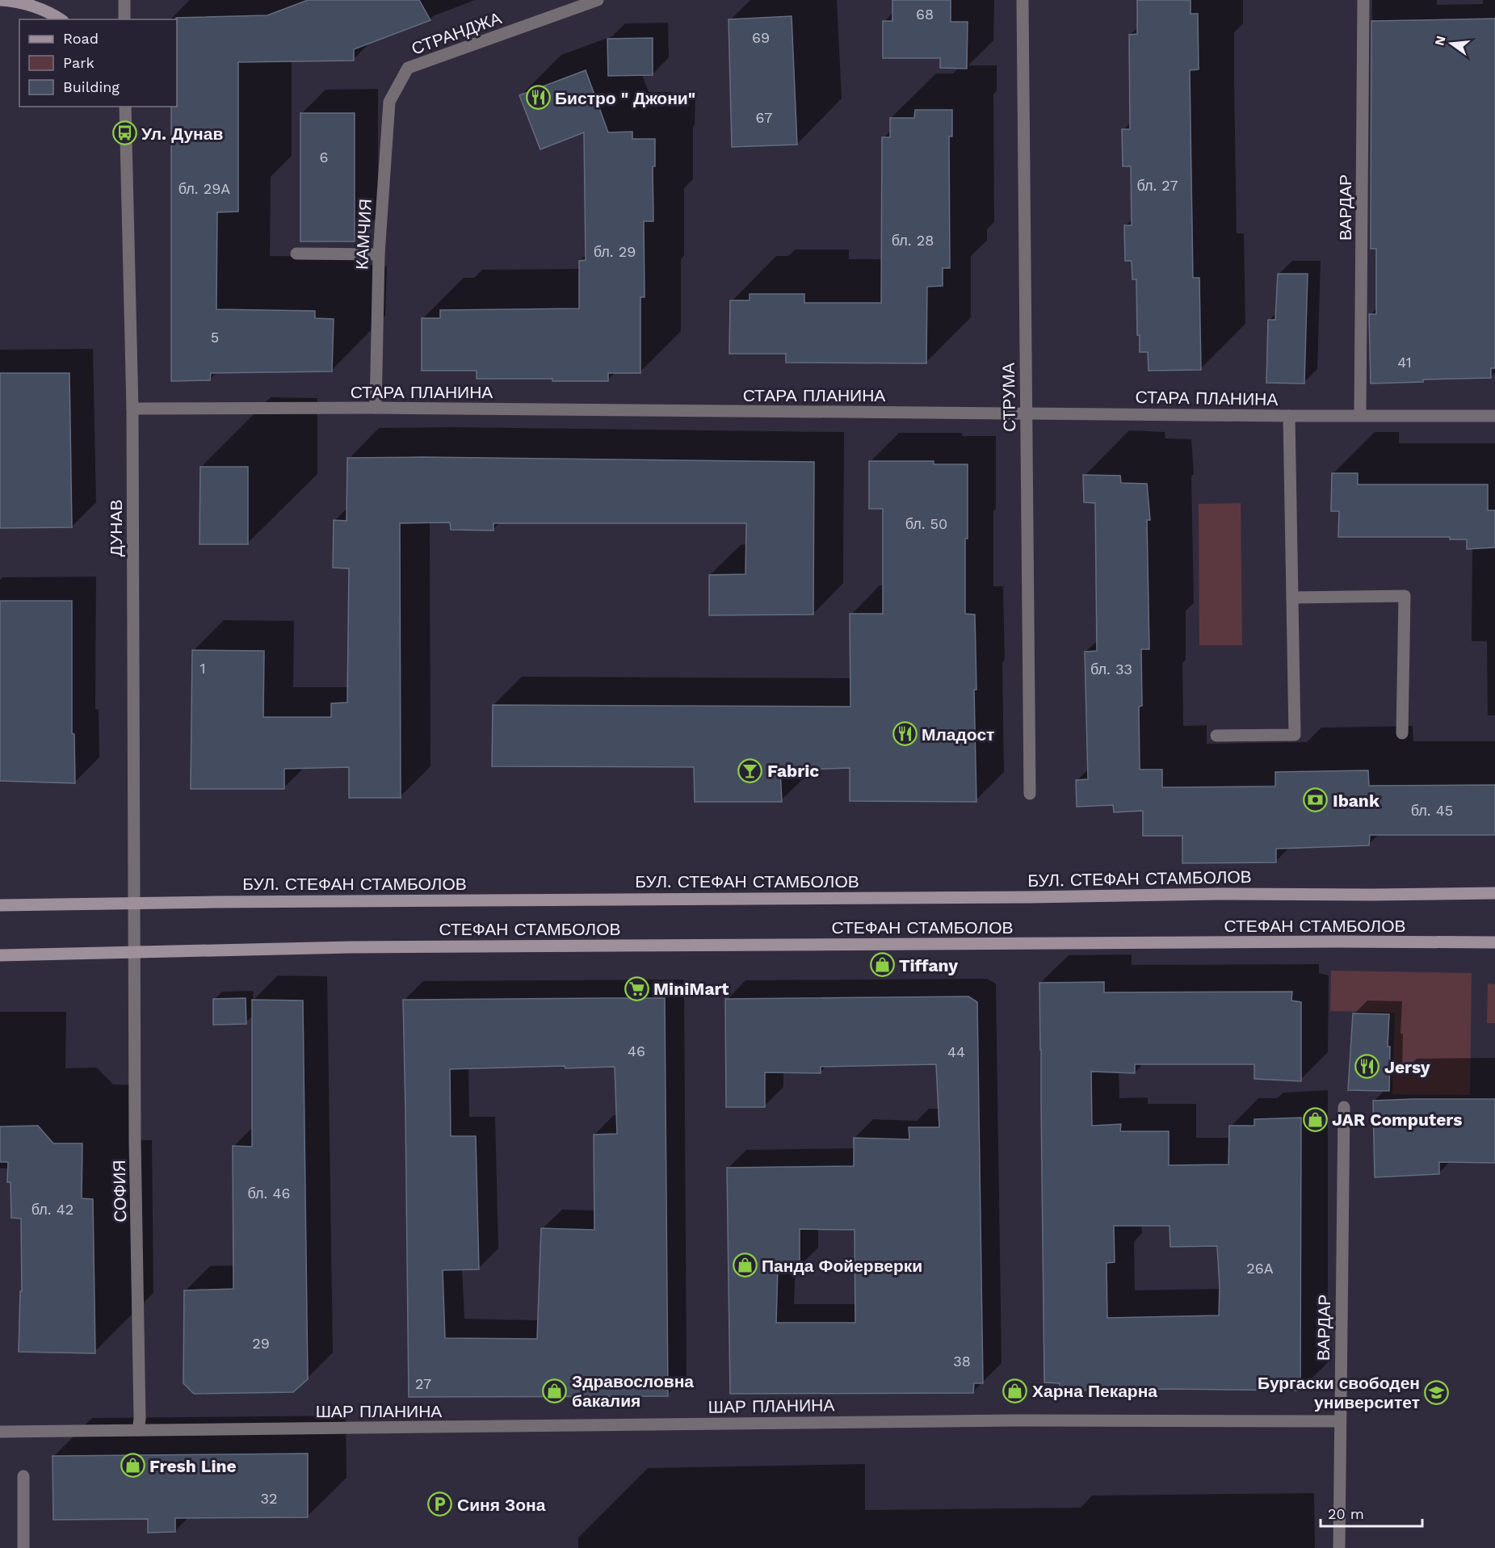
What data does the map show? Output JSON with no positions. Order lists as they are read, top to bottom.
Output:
{
  "streets": {
    "main road": ["БУЛ. СТЕФАН СТАМБОЛОВ", "СТЕФАН СТАМБОЛОВ"],
    "street": [
      "СТРАНДЖА",
      "ВАРДАР",
      "КАМЧИЯ",
      "СТАРА ПЛАНИНА",
      "СТРУМА",
      "ДУНАВ",
      "СОФИЯ",
      "ШАР ПЛАНИНА"
    ]
  },
  "crossings": [
    ["СТРАНДЖА", "КАМЧИЯ"],
    ["ВАРДАР", "СТАРА ПЛАНИНА"],
    ["ВАРДАР", "ШАР ПЛАНИНА"],
    ["КАМЧИЯ", "СТАРА ПЛАНИНА"],
    ["СТАРА ПЛАНИНА", "СТРУМА"],
    ["СТАРА ПЛАНИНА", "ДУНАВ"],
    ["ДУНАВ", "БУЛ. СТЕФАН СТАМБОЛОВ"],
    ["ДУНАВ", "СТЕФАН СТАМБОЛОВ"],
    ["ДУНАВ", "СОФИЯ"],
    ["СТЕФАН СТАМБОЛОВ", "СОФИЯ"],
    ["СОФИЯ", "ШАР ПЛАНИНА"]
  ],
  "places": {
    "restaurant": ["Бистро \" Джони\"", "Младост", "Jersy"],
    "bus stop": ["Ул. Дунав"],
    "bar": ["Fabric"],
    "bank": ["Ibank"],
    "shop": [
      "Tiffany",
      "JAR Computers",
      "Панда Фойерверки",
      "Здравословна бакалия",
      "Харна Пекарна",
      "Fresh Line"
    ],
    "supermarket": ["MiniMart"],
    "school or university": ["Бургаски свободен университет"],
    "parking": ["Синя Зона"]
  },
  "house_numbers": [
    "68",
    "69",
    "67",
    "6",
    "бл. 27",
    "бл. 29A",
    "бл. 28",
    "бл. 29",
    "5",
    "41",
    "бл. 50",
    "1",
    "бл. 33",
    "бл. 45",
    "46",
    "44",
    "бл. 46",
    "бл. 42",
    "26A",
    "29",
    "38",
    "27",
    "32"
  ],
  "legend": ["Road", "Park", "Building"],
  "scale_bar": "20 m",
  "north": "left"
}
